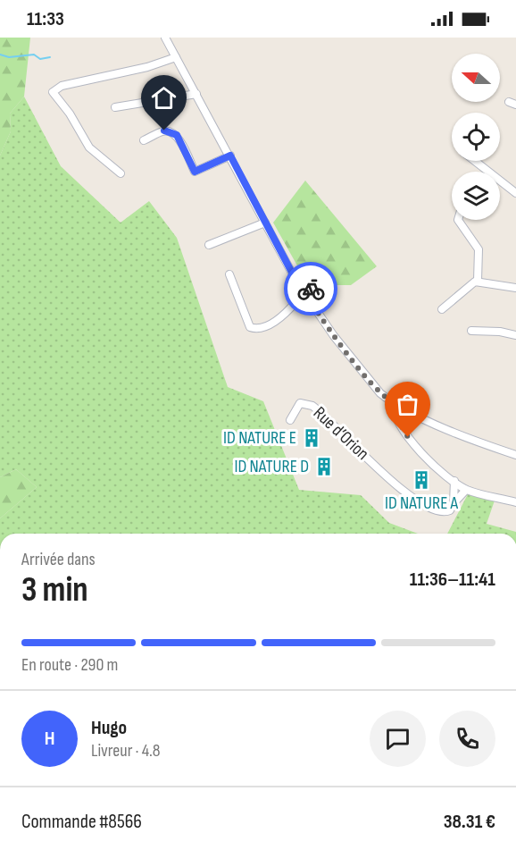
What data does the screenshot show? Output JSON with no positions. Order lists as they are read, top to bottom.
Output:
{
  "streets": {
    "street": ["Rue d’Orion"]
  },
  "places": {
    "building": ["ID NATURE E", "ID NATURE D", "ID NATURE A"]
  },
  "north": "left",
  "page": {
    "status": "11:33",
    "heading": ["3 min", "Arrivée dans", "11:36–11:41"],
    "panel": [
      "Hugo",
      "Livreur · 4.8",
      "Commande #8566",
      "38.31 €"
    ],
    "bar": "En route · 290 m",
    "round": "H"
  }
}
